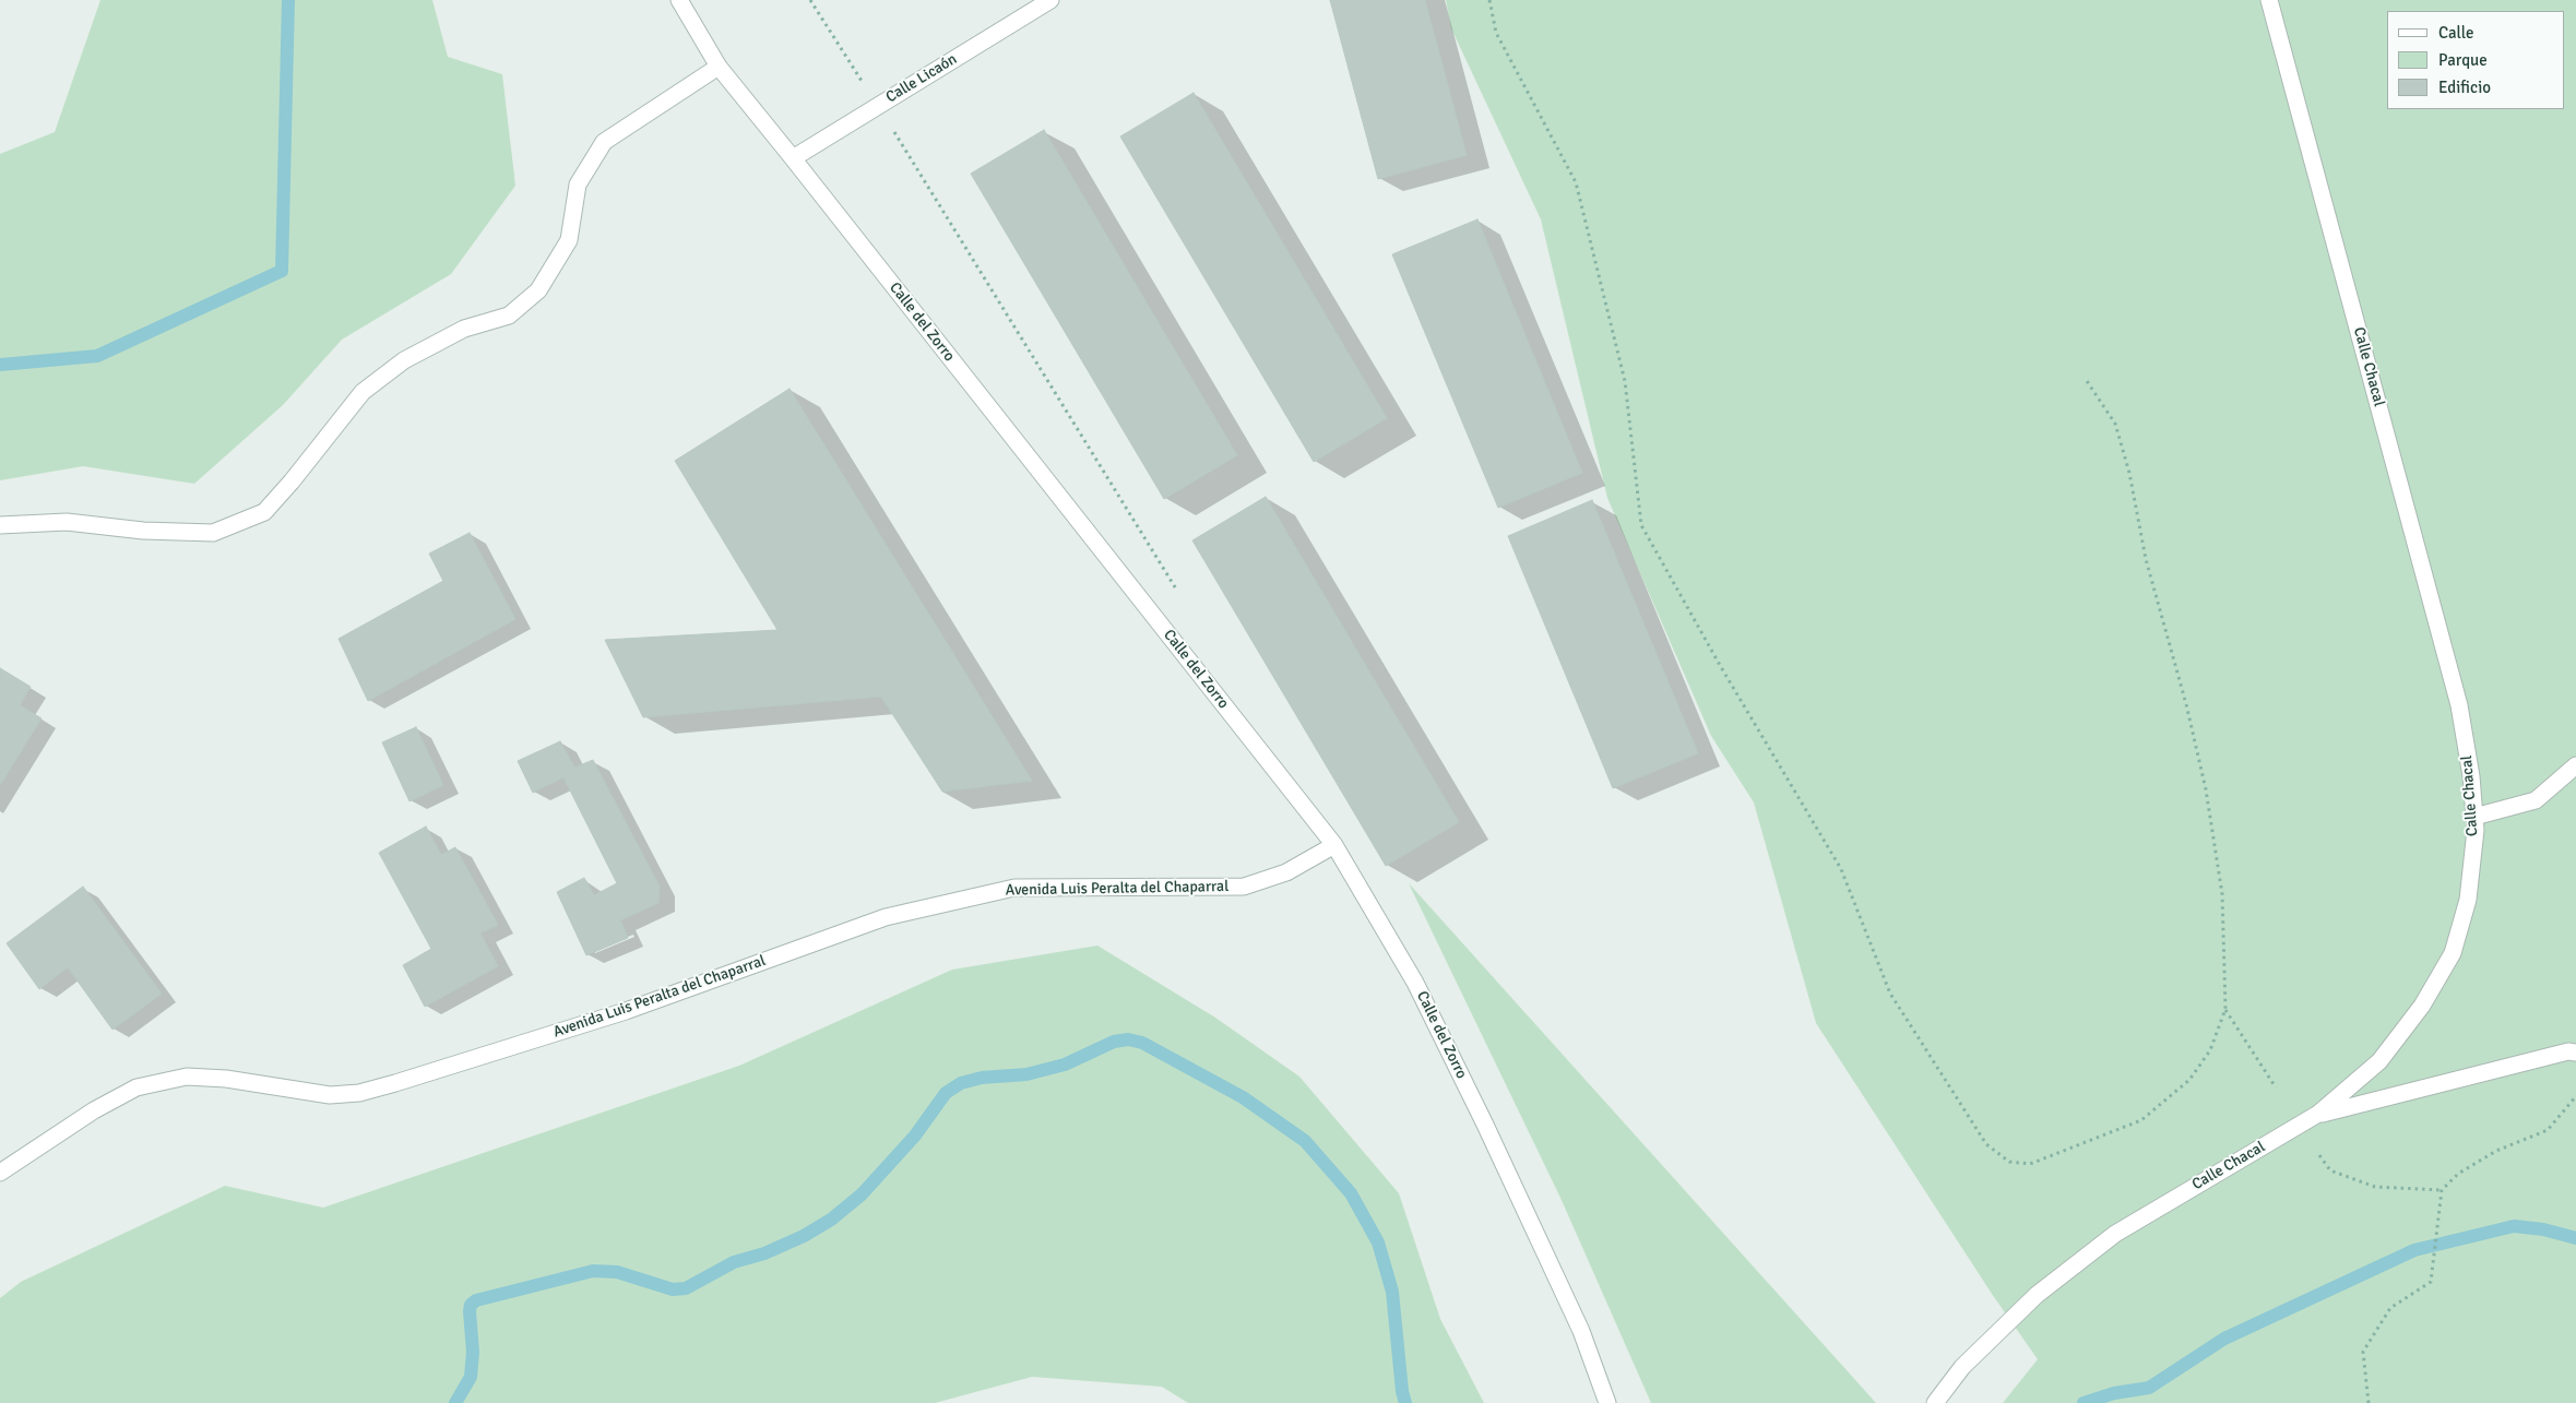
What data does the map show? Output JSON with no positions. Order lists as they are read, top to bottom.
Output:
{
  "streets": {
    "street": [
      "Calle Licaón",
      "Calle del Zorro",
      "Calle Chacal",
      "Avenida Luis Peralta del Chaparral"
    ]
  },
  "crossings": [
    ["Calle Licaón", "Calle del Zorro"],
    ["Calle del Zorro", "Avenida Luis Peralta del Chaparral"]
  ],
  "legend": ["Calle", "Parque", "Edificio"]
}
